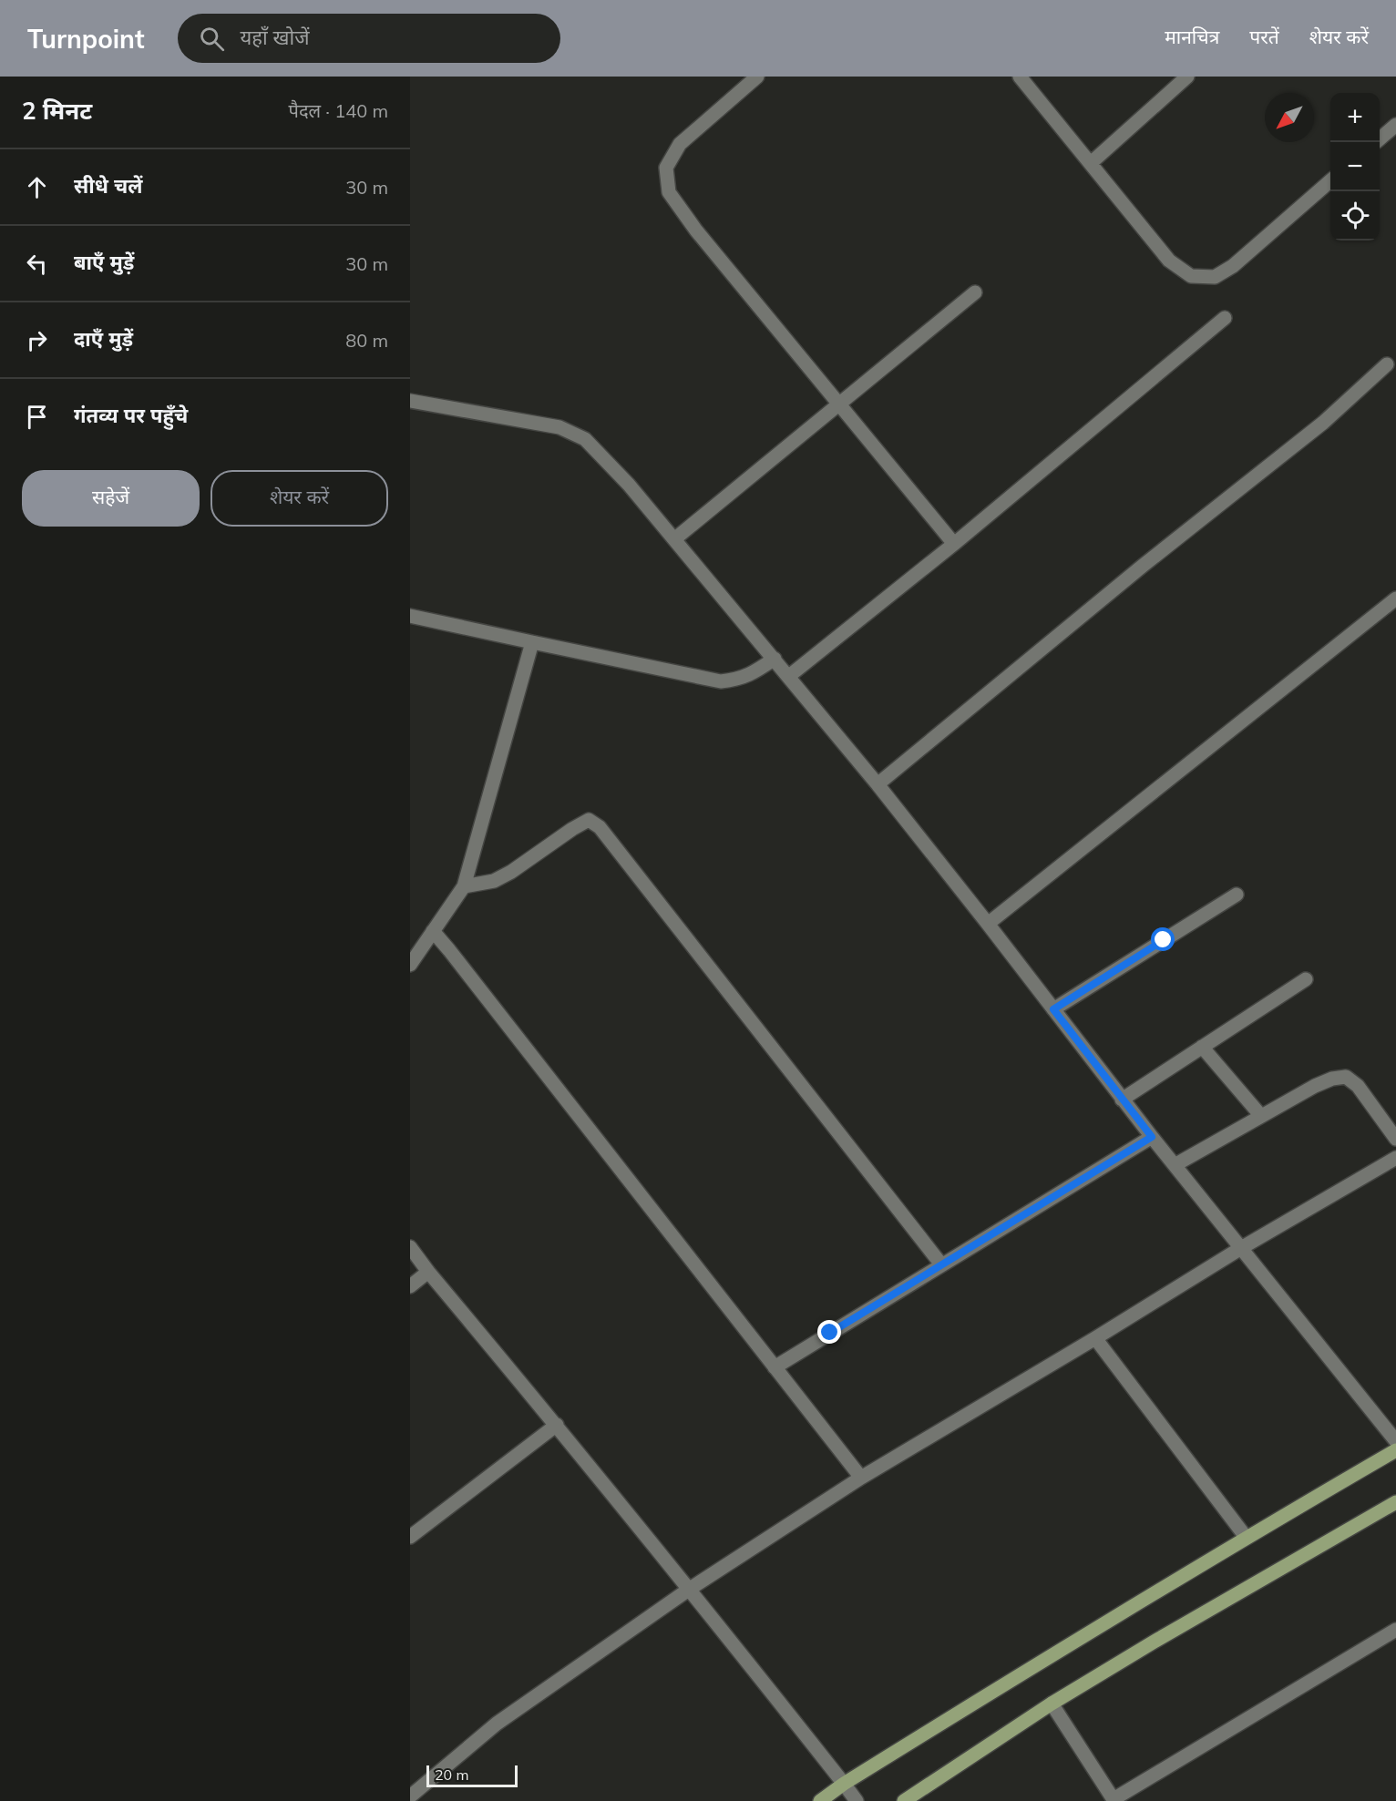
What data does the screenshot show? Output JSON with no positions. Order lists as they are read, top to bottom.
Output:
{
  "scale_bar": "20 m",
  "north": "bottom left",
  "page": {
    "header": "Turnpoint",
    "search": "यहाँ खोजें",
    "nav": ["मानचित्र", "परतें", "शेयर करें"],
    "heading": ["2 मिनट", "पैदल · 140 m"],
    "map_buttons": ["+", "−"],
    "list": [
      ["सीधे चलें", "30 m"],
      ["बाएँ मुड़ें", "30 m"],
      ["दाएँ मुड़ें", "80 m"],
      "गंतव्य पर पहुँचे"
    ],
    "buttons": ["सहेजें", "शेयर करें"],
    "scale": "20 m"
  }
}
